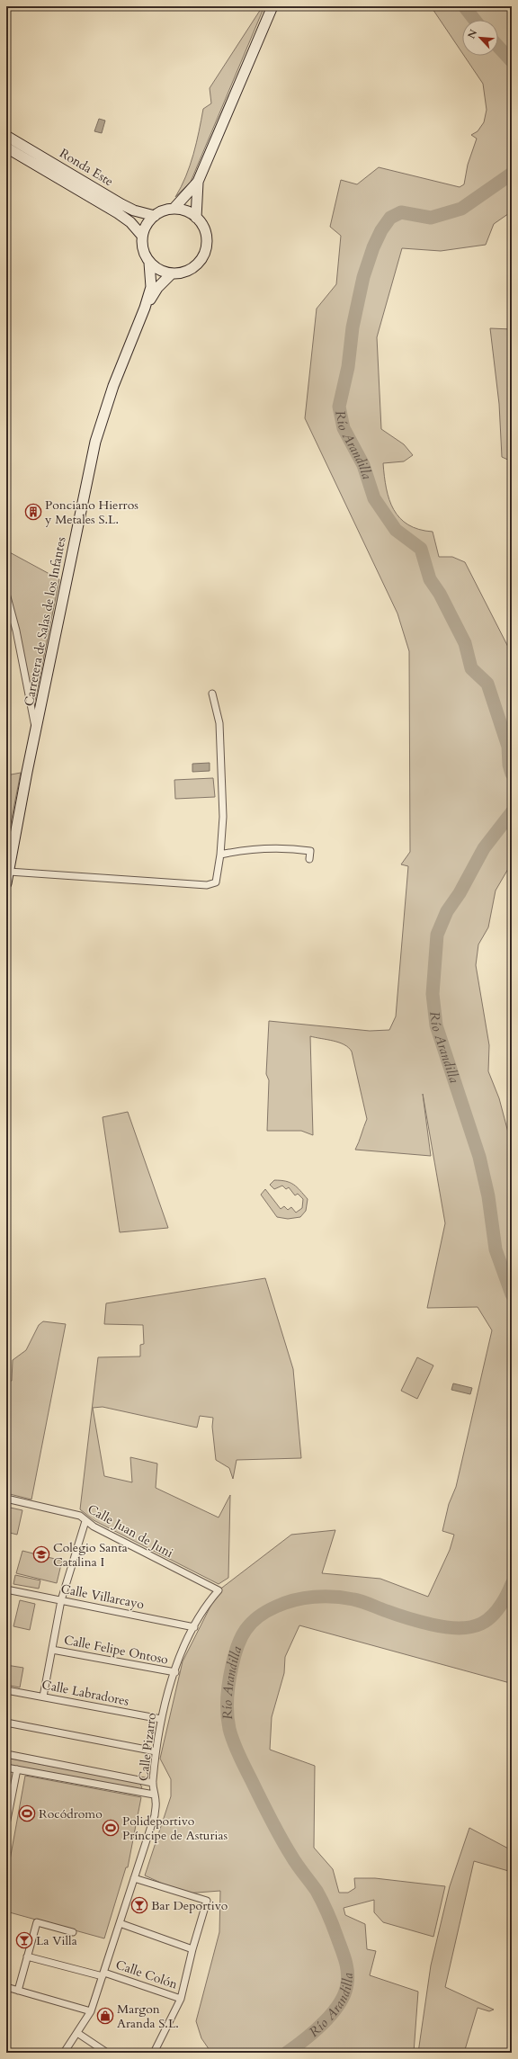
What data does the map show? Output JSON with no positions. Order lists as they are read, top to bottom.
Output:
{
  "streets": {
    "main road": ["Ronda Este", "Carretera de Salas de los Infantes"],
    "street": [
      "Calle Juan de Juni",
      "Calle Villarcayo",
      "Calle Felipe Ontoso",
      "Calle Labradores",
      "Calle Pizarro",
      "Calle Colón"
    ]
  },
  "crossings": [
    ["Ronda Este", "Carretera de Salas de los Infantes"],
    ["Calle Juan de Juni", "Calle Pizarro"],
    ["Calle Villarcayo", "Calle Pizarro"],
    ["Calle Felipe Ontoso", "Calle Pizarro"],
    ["Calle Labradores", "Calle Pizarro"],
    ["Calle Pizarro", "Calle Colón"]
  ],
  "water": ["Río Arandilla"],
  "places": {
    "building": ["Ponciano Hierros y Metales S.L."],
    "school or university": ["Colegio Santa Catalina I"],
    "sports": ["Rocódromo", "Polideportivo Príncipe de Asturias"],
    "bar": ["Bar Deportivo", "La Villa"],
    "shop": ["Margon Aranda S.L."]
  },
  "north": "top left"
}
